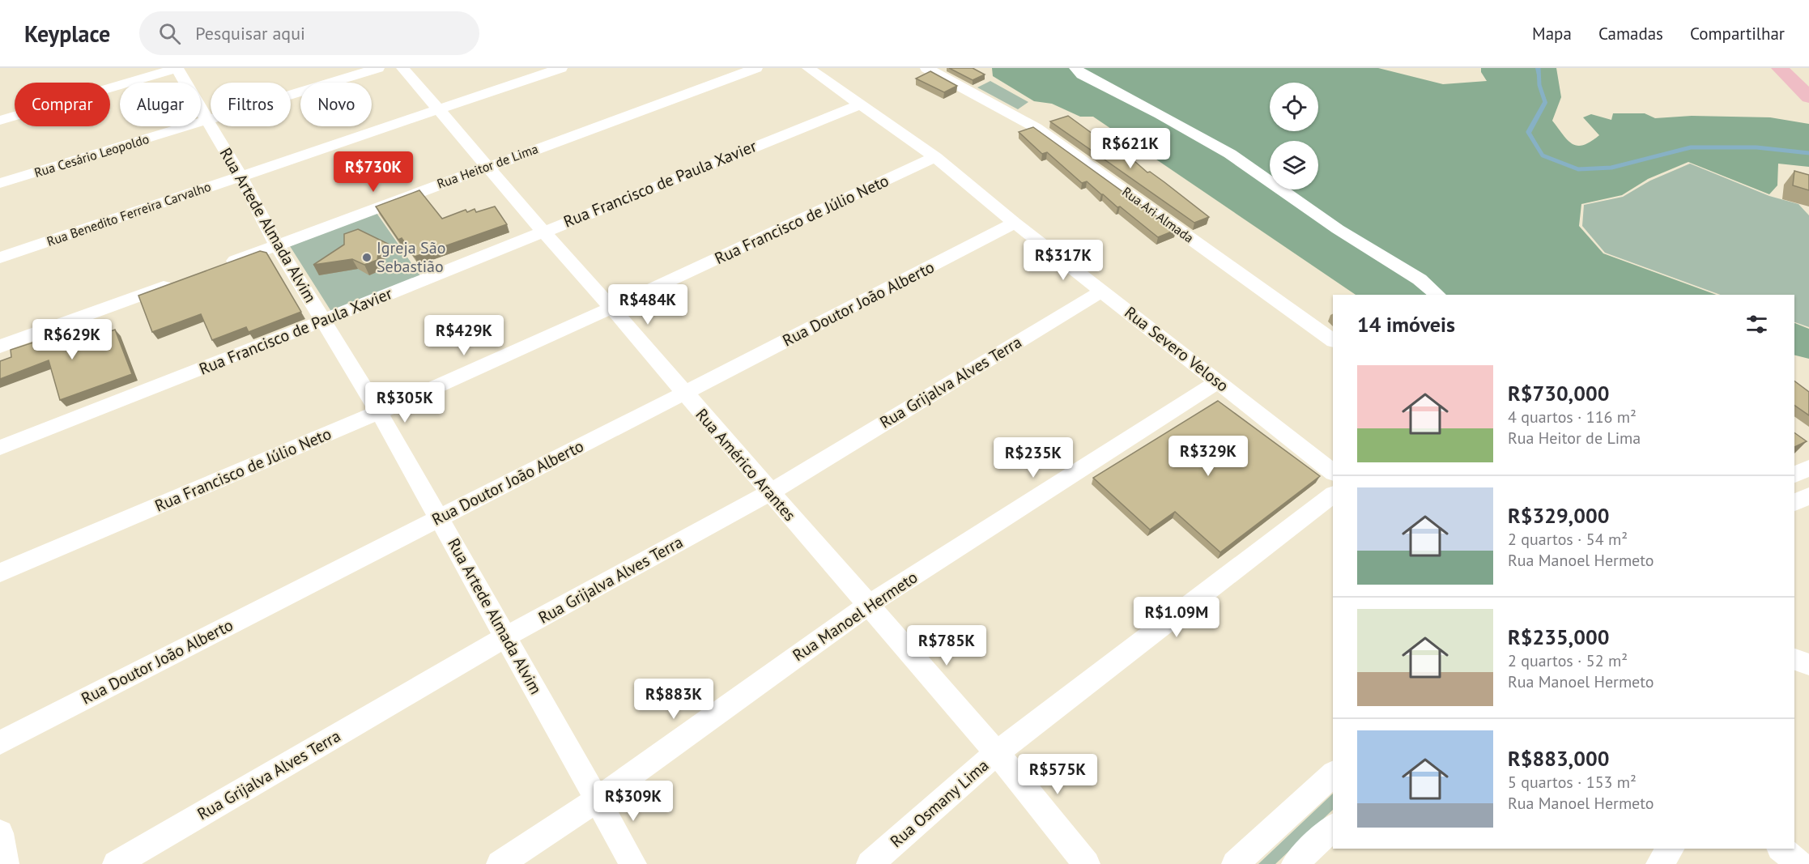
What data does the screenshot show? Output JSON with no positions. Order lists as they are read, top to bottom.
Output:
{
  "streets": {
    "street": [
      "Rua Cesário Leopoldo",
      "Rua Heitor de Lima",
      "Rua Francisco de Paula Xavier",
      "Rua Benedito Ferreira Carvalho",
      "Rua Ari Almada",
      "Rua Francisco de Júlio Neto",
      "Rua Artede Almada Alvim",
      "Rua Doutor João Alberto",
      "Rua Severo Veloso",
      "Rua Grijalva Alves Terra",
      "Rua Américo Arantes",
      "Rua Manoel Hermeto",
      "Rua Osmany Lima"
    ]
  },
  "crossings": [
    ["Rua Cesário Leopoldo", "Rua Artede Almada Alvim"],
    ["Rua Heitor de Lima", "Rua Artede Almada Alvim"],
    ["Rua Heitor de Lima", "Rua Américo Arantes"],
    ["Rua Francisco de Paula Xavier", "Rua Artede Almada Alvim"],
    ["Rua Francisco de Paula Xavier", "Rua Severo Veloso"],
    ["Rua Francisco de Paula Xavier", "Rua Américo Arantes"],
    ["Rua Benedito Ferreira Carvalho", "Rua Artede Almada Alvim"],
    ["Rua Benedito Ferreira Carvalho", "Rua Américo Arantes"],
    ["Rua Francisco de Júlio Neto", "Rua Artede Almada Alvim"],
    ["Rua Francisco de Júlio Neto", "Rua Severo Veloso"],
    ["Rua Francisco de Júlio Neto", "Rua Américo Arantes"],
    ["Rua Artede Almada Alvim", "Rua Doutor João Alberto"],
    ["Rua Artede Almada Alvim", "Rua Grijalva Alves Terra"],
    ["Rua Artede Almada Alvim", "Rua Manoel Hermeto"],
    ["Rua Doutor João Alberto", "Rua Severo Veloso"],
    ["Rua Doutor João Alberto", "Rua Américo Arantes"],
    ["Rua Severo Veloso", "Rua Grijalva Alves Terra"],
    ["Rua Severo Veloso", "Rua Manoel Hermeto"],
    ["Rua Grijalva Alves Terra", "Rua Américo Arantes"],
    ["Rua Américo Arantes", "Rua Manoel Hermeto"],
    ["Rua Américo Arantes", "Rua Osmany Lima"]
  ],
  "places": ["Igreja São Sebastião"],
  "page": {
    "header": "Keyplace",
    "search": "Pesquisar aqui",
    "nav": ["Mapa", "Camadas", "Compartilhar"],
    "chip": [
      "Comprar",
      "Alugar",
      "Filtros",
      "Novo"
    ],
    "price": [
      "R$621K",
      "R$730K",
      "R$317K",
      "R$484K",
      "R$429K",
      "R$629K",
      "R$305K",
      "R$329K",
      "R$235K",
      "R$1.09M",
      "R$785K",
      "R$883K",
      "R$575K",
      "R$309K"
    ],
    "heading": "14 imóveis",
    "list": [
      {
        "name": "R$730,000",
        "note": "4 quartos · 116 m² · Rua Heitor de Lima"
      },
      {
        "name": "R$329,000",
        "note": "2 quartos · 54 m² · Rua Manoel Hermeto"
      },
      {
        "name": "R$235,000",
        "note": "2 quartos · 52 m² · Rua Manoel Hermeto"
      },
      {
        "name": "R$883,000",
        "note": "5 quartos · 153 m² · Rua Manoel Hermeto"
      }
    ]
  }
}
